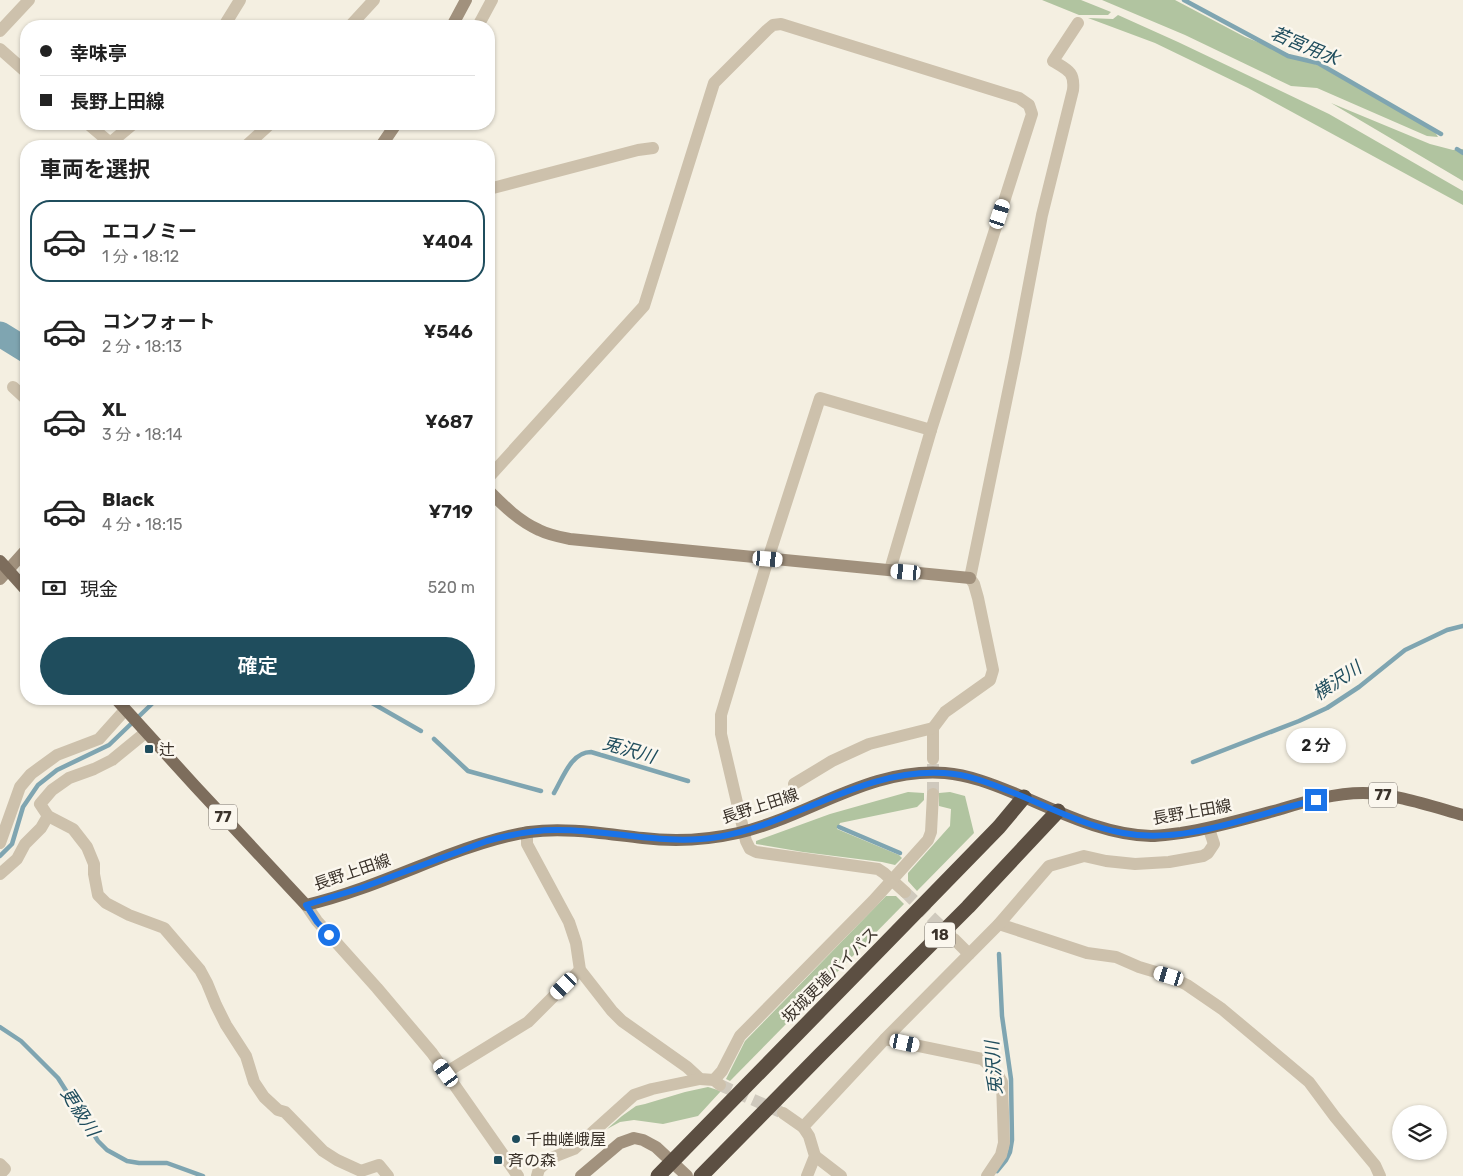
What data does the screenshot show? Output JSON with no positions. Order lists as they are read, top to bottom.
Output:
{
  "streets": {
    "highway": ["18", "坂城更埴バイパス"],
    "main road": ["77", "長野上田線"]
  },
  "crossings": [
    ["長野上田線", "18"],
    ["長野上田線", "坂城更埴バイパス"]
  ],
  "water": [
    "若宮用水",
    "横沢川",
    "兎沢川",
    "更級川"
  ],
  "places": {
    "transit": ["辻", "斉の森"],
    "other": ["千曲嵯峨屋"]
  },
  "page": {
    "banner": ["幸味亭", "長野上田線"],
    "heading": "車両を選択",
    "list": [
      {
        "name": "エコノミー",
        "note": "1 分 · 18:12",
        "value": "¥404"
      },
      {
        "name": "コンフォート",
        "note": "2 分 · 18:13",
        "value": "¥546"
      },
      {
        "name": "XL",
        "note": "3 分 · 18:14",
        "value": "¥687"
      },
      {
        "name": "Black",
        "note": "4 分 · 18:15",
        "value": "¥719"
      }
    ],
    "pay": ["現金", "520 m"],
    "buttons": "確定",
    "bubble": "2 分"
  }
}
